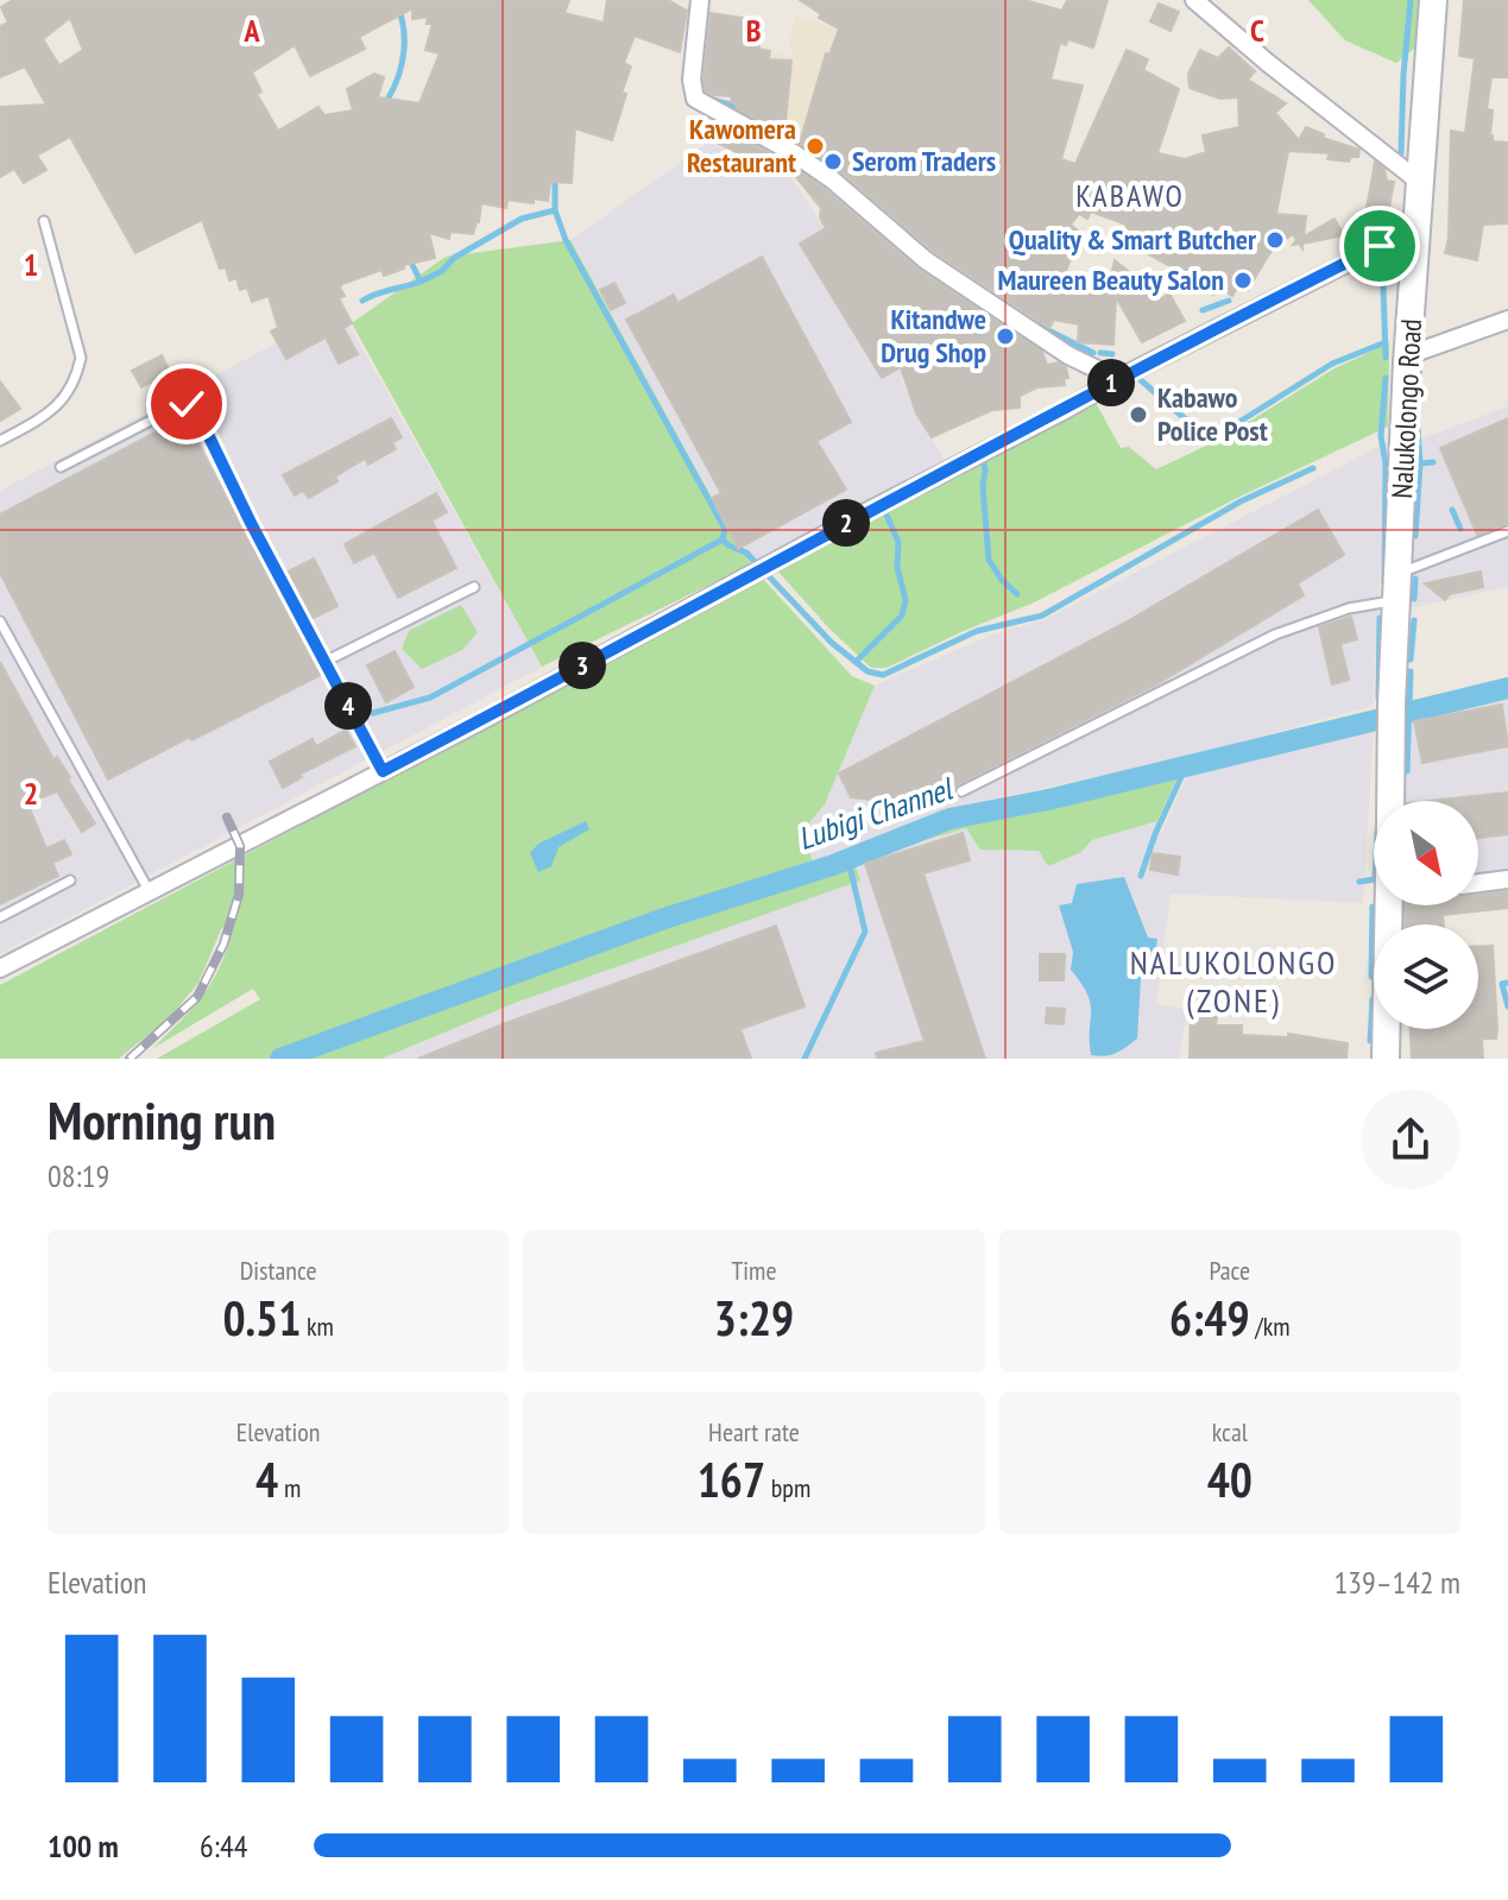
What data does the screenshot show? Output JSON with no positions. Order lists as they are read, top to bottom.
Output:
{
  "streets": {
    "street": ["Nalukolongo Road"]
  },
  "districts": ["KABAWO", "NALUKOLONGO (ZONE)"],
  "water": ["Lubigi Channel"],
  "places": [
    "Kawomera Restaurant",
    "Serom Traders",
    "Quality & Smart Butcher",
    "Maureen Beauty Salon",
    "Kitandwe Drug Shop",
    "Kabawo Police Post"
  ],
  "north": "bottom right",
  "page": {
    "pins": [
      "1",
      "2",
      "3",
      "4"
    ],
    "heading": ["Morning run", "08:19"],
    "stats": [
      ["Distance", "0.51 km"],
      ["Time", "3:29"],
      ["Pace", "6:49 /km"],
      ["Elevation", "4 m"],
      ["Heart rate", "167 bpm"],
      ["kcal", "40"]
    ],
    "chart": ["Elevation", "139–142 m"],
    "list": [
      {
        "name": "100 m",
        "note": "6:44"
      }
    ]
  },
  "grid": {
    "columns": ["A", "B", "C"],
    "rows": ["1", "2"]
  }
}
